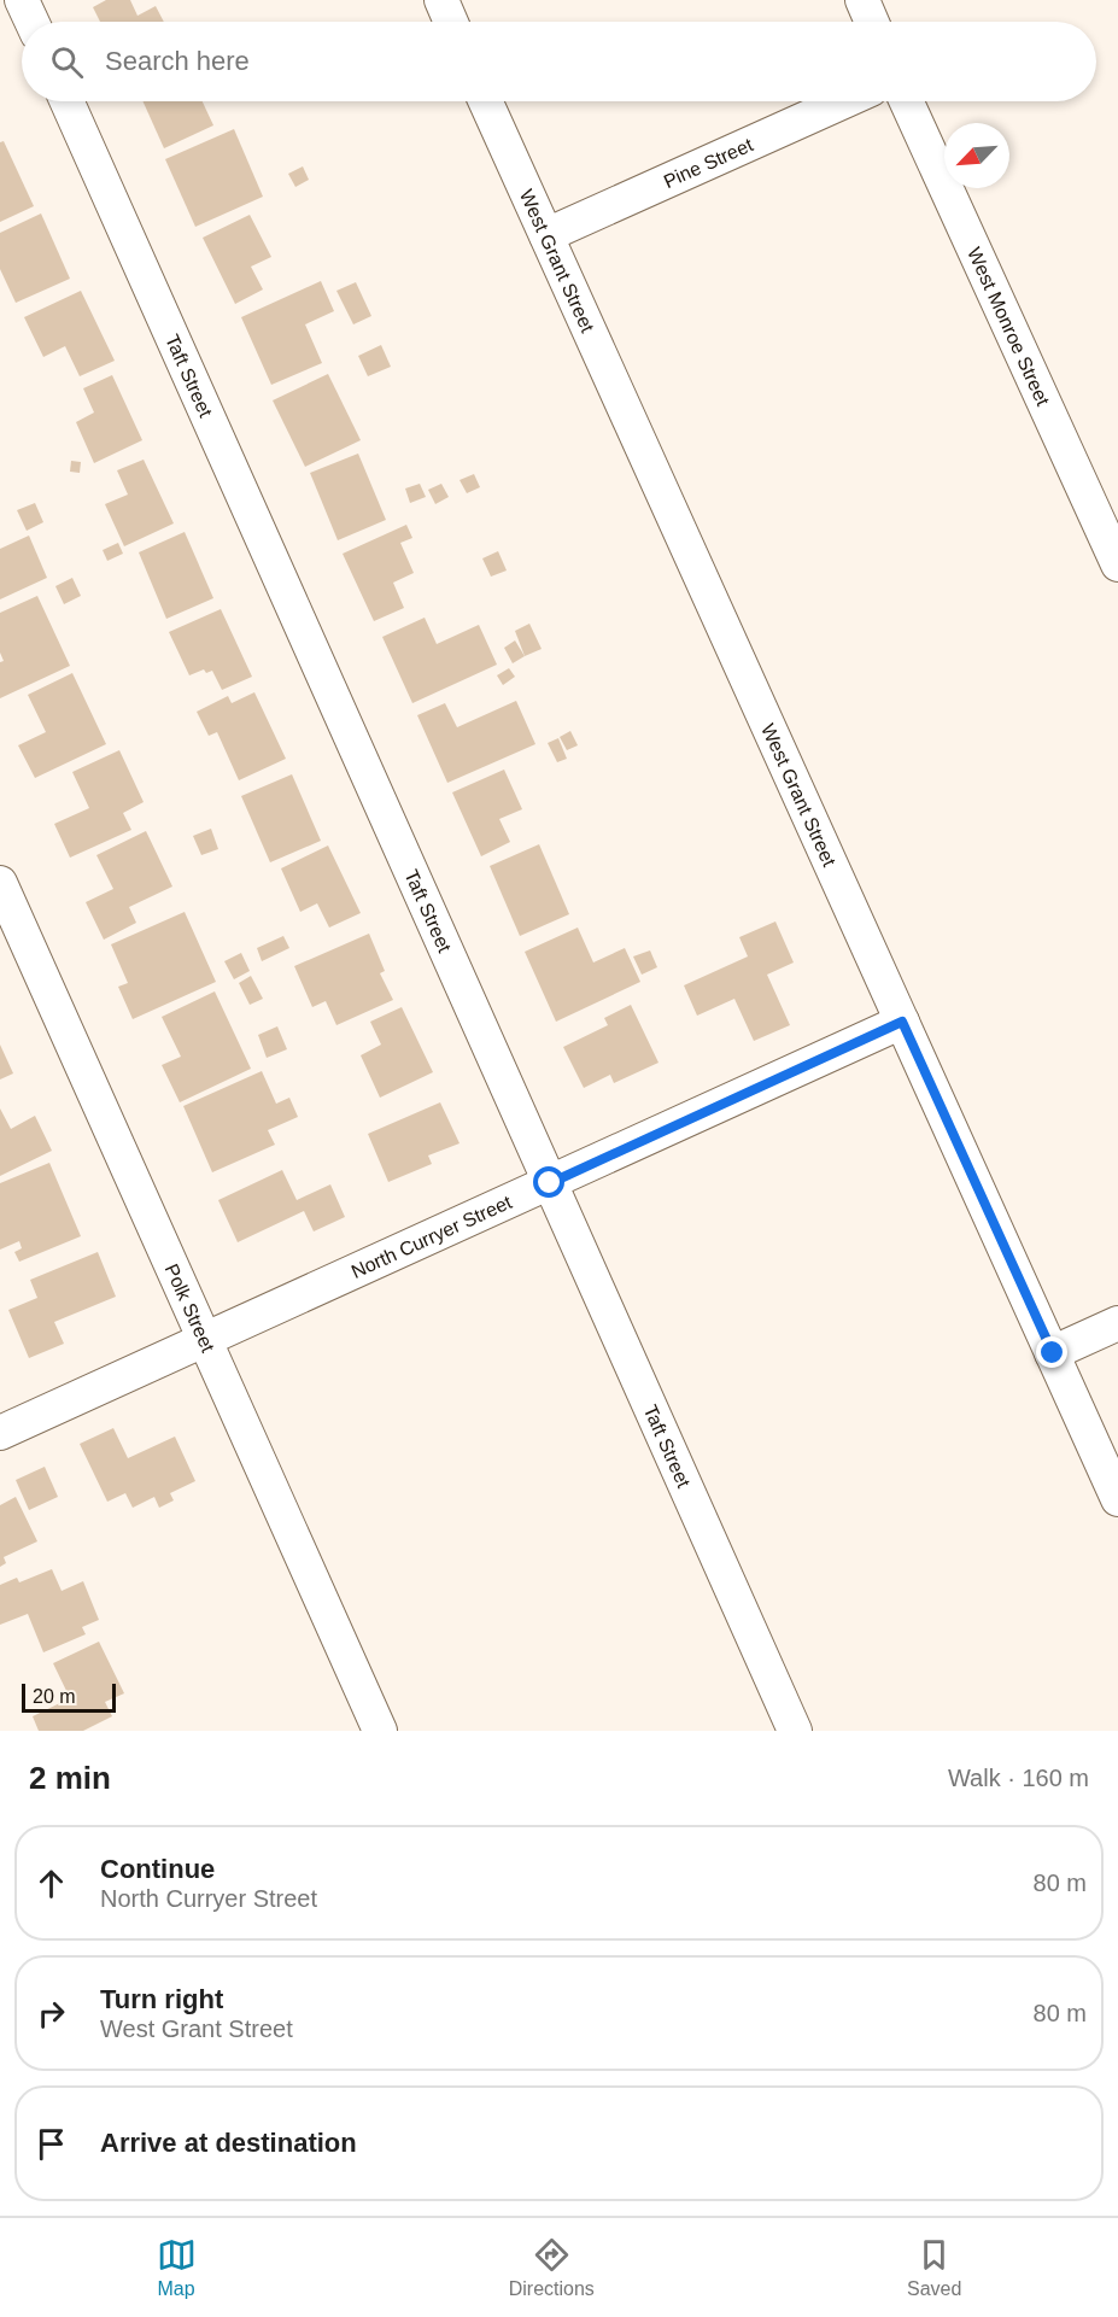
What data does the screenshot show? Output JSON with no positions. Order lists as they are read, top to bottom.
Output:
{
  "streets": {
    "street": [
      "Pine Street",
      "West Grant Street",
      "West Monroe Street",
      "Taft Street",
      "North Curryer Street",
      "Polk Street"
    ]
  },
  "crossings": [
    ["Pine Street", "West Grant Street"],
    ["West Grant Street", "North Curryer Street"],
    ["Taft Street", "North Curryer Street"],
    ["North Curryer Street", "Polk Street"]
  ],
  "scale_bar": "20 m",
  "north": "bottom left",
  "page": {
    "search": "Search here",
    "scale": "20 m",
    "heading": ["2 min", "Walk · 160 m"],
    "list": [
      ["Continue", "North Curryer Street", "80 m"],
      ["Turn right", "West Grant Street", "80 m"],
      "Arrive at destination"
    ],
    "nav": ["Map", "Directions", "Saved"]
  }
}
